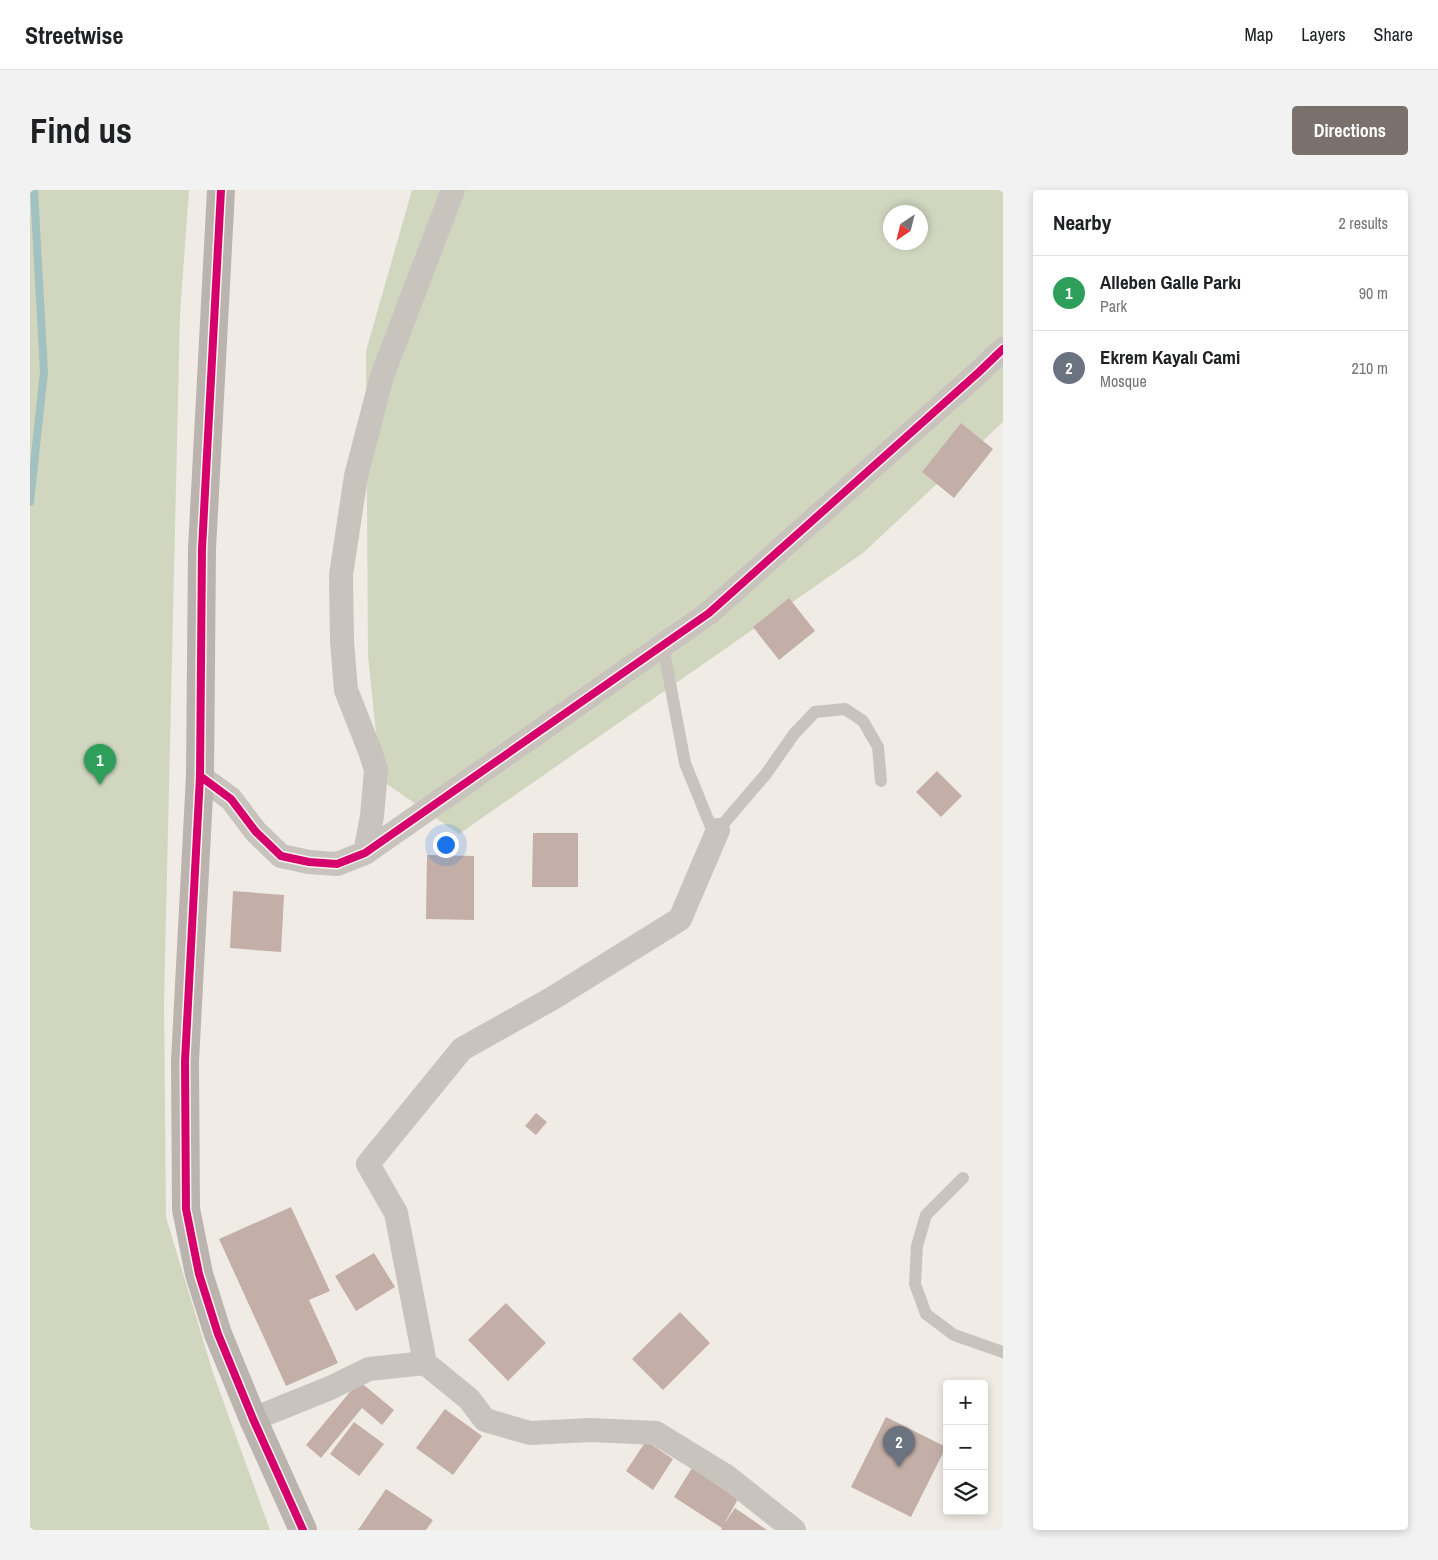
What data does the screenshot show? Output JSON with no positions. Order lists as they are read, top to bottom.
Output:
{
  "north": "bottom left",
  "page": {
    "header": "Streetwise",
    "nav": ["Map", "Layers", "Share"],
    "buttons": "Directions",
    "title": "Find us",
    "heading": ["Nearby", "2 results"],
    "list": [
      {
        "mark": "1",
        "name": "Alleben Galle Parkı",
        "note": "Park",
        "value": "90 m"
      },
      {
        "mark": "2",
        "name": "Ekrem Kayalı Cami",
        "note": "Mosque",
        "value": "210 m"
      }
    ],
    "pins": ["1", "2"],
    "map_buttons": ["+", "−"]
  }
}
